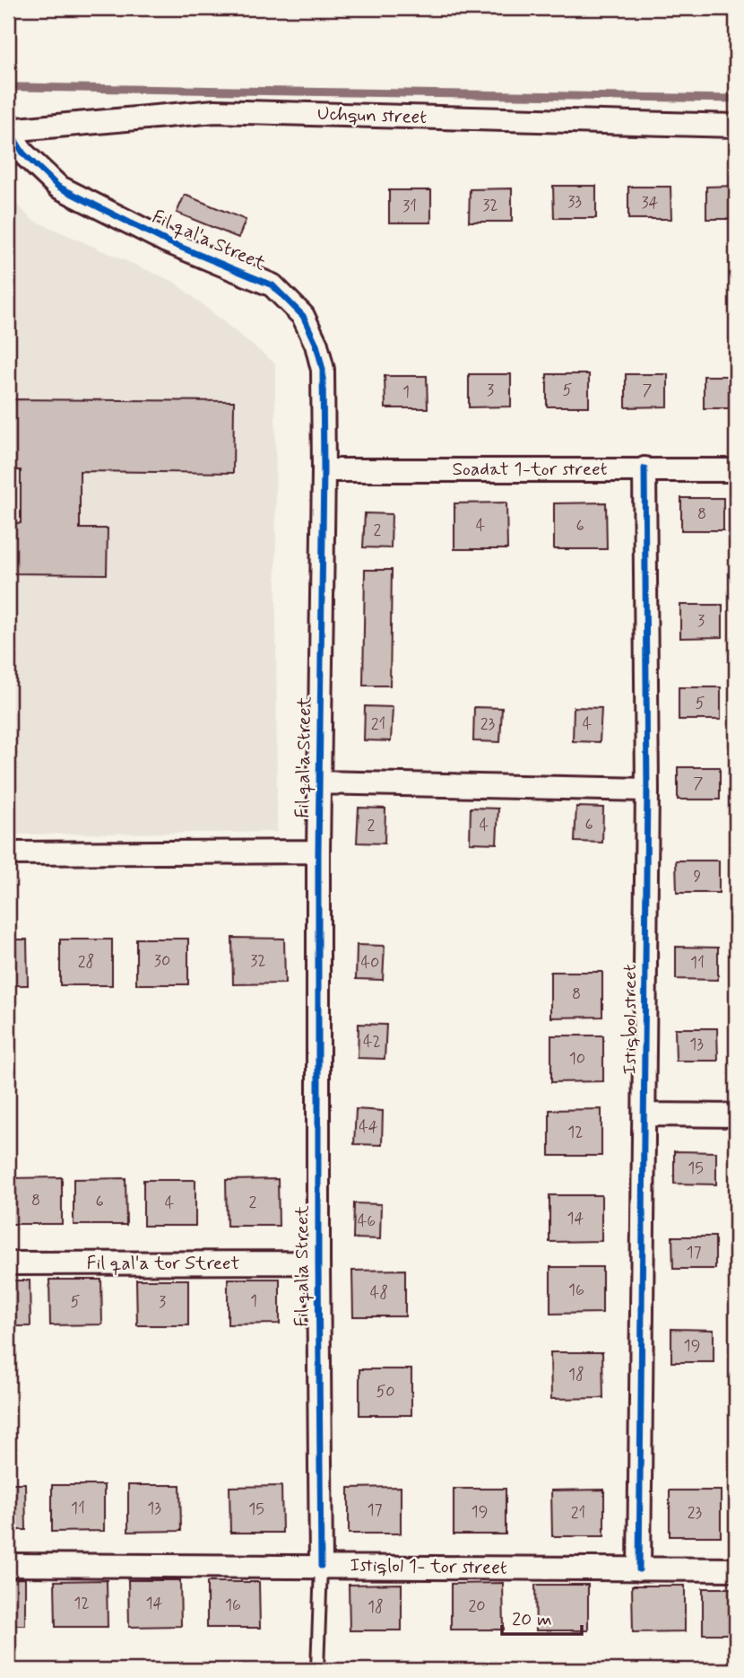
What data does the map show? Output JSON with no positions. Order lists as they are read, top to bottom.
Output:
{
  "streets": {
    "street": [
      "Uchqun street",
      "Fil qal'a Street",
      "Soadat 1-tor street",
      "Istiqbol street",
      "Fil qal'a tor Street",
      "Istiqlol 1- tor street"
    ]
  },
  "crossings": [
    ["Uchqun street", "Fil qal'a Street"],
    ["Fil qal'a Street", "Soadat 1-tor street"],
    ["Fil qal'a Street", "Fil qal'a tor Street"],
    ["Fil qal'a Street", "Istiqlol 1- tor street"],
    ["Soadat 1-tor street", "Istiqbol street"],
    ["Istiqbol street", "Istiqlol 1- tor street"]
  ],
  "house_numbers": [
    "33",
    "34",
    "32",
    "31",
    "3",
    "5",
    "7",
    "1",
    "8",
    "4",
    "6",
    "2",
    "3",
    "5",
    "21",
    "23",
    "4",
    "7",
    "6",
    "2",
    "4",
    "9",
    "30",
    "32",
    "28",
    "40",
    "11",
    "8",
    "42",
    "13",
    "10",
    "44",
    "12",
    "15",
    "8",
    "6",
    "2",
    "4",
    "14",
    "46",
    "17",
    "16",
    "48",
    "1",
    "5",
    "3",
    "19",
    "18",
    "50",
    "11",
    "13",
    "15",
    "17",
    "19",
    "21",
    "23",
    "12",
    "14",
    "16",
    "20",
    "18"
  ],
  "scale_bar": "20 m"
}
